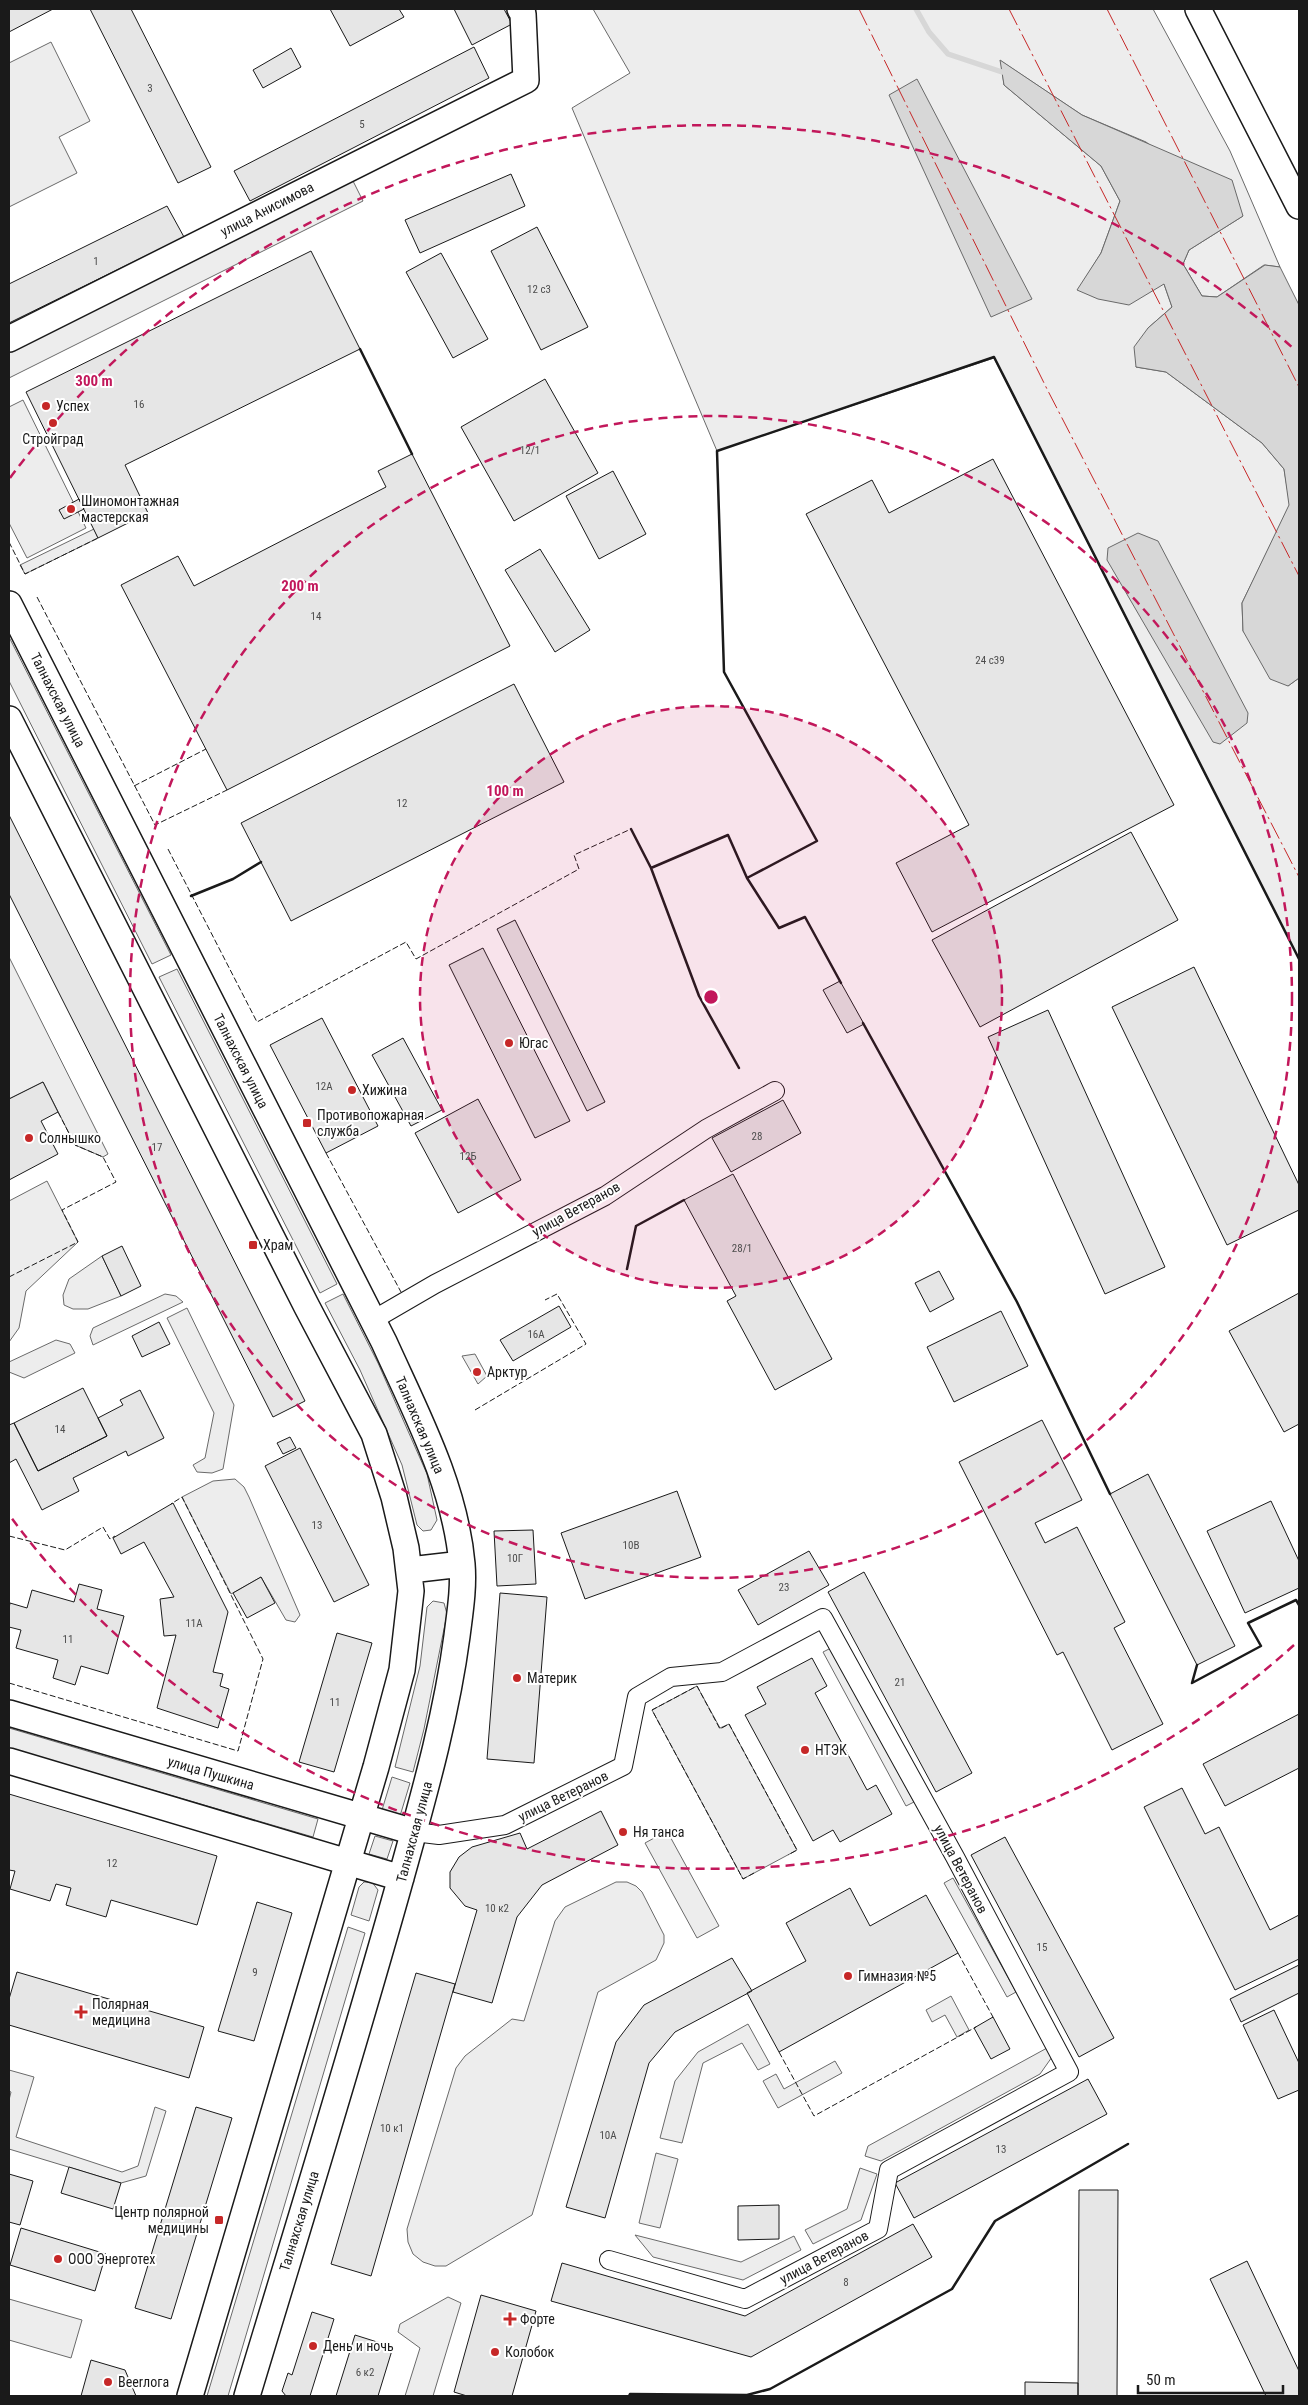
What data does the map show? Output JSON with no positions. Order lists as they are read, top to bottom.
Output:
{
  "streets": {
    "street": [
      "улица Анисимова",
      "Талнахская улица",
      "улица Ветеранов",
      "улица Пушкина"
    ]
  },
  "crossings": [
    ["Талнахская улица", "улица Ветеранов"],
    ["Талнахская улица", "улица Пушкина"],
    ["улица Ветеранов", "улица Пушкина"]
  ],
  "places": {
    "other": [
      "Успех",
      "Стройград",
      "Шиномонтажная мастерская",
      "Югас",
      "Хижина",
      "Солнышко",
      "Арктур",
      "Материк",
      "НТЭК",
      "Ня танса",
      "Гимназия №5",
      "ООО Энерготех",
      "День и ночь",
      "Колобок",
      "Beerлога"
    ],
    "transit": ["Противопожарная служба", "Храм", "Центр полярной медицины"],
    "health": ["Полярная медицина", "Форте"]
  },
  "house_numbers": [
    "3",
    "5",
    "1",
    "12 с3",
    "16",
    "12/1",
    "14",
    "24 с39",
    "12",
    "12А",
    "28",
    "17",
    "12Б",
    "28/1",
    "16А",
    "14",
    "13",
    "10В",
    "10Г",
    "23",
    "11А",
    "11",
    "21",
    "11",
    "12",
    "10 к2",
    "15",
    "9",
    "10 к1",
    "10А",
    "13",
    "8",
    "6 к2"
  ],
  "scale_bar": "50 m",
  "rings": ["300 m", "200 m", "100 m"]
}
